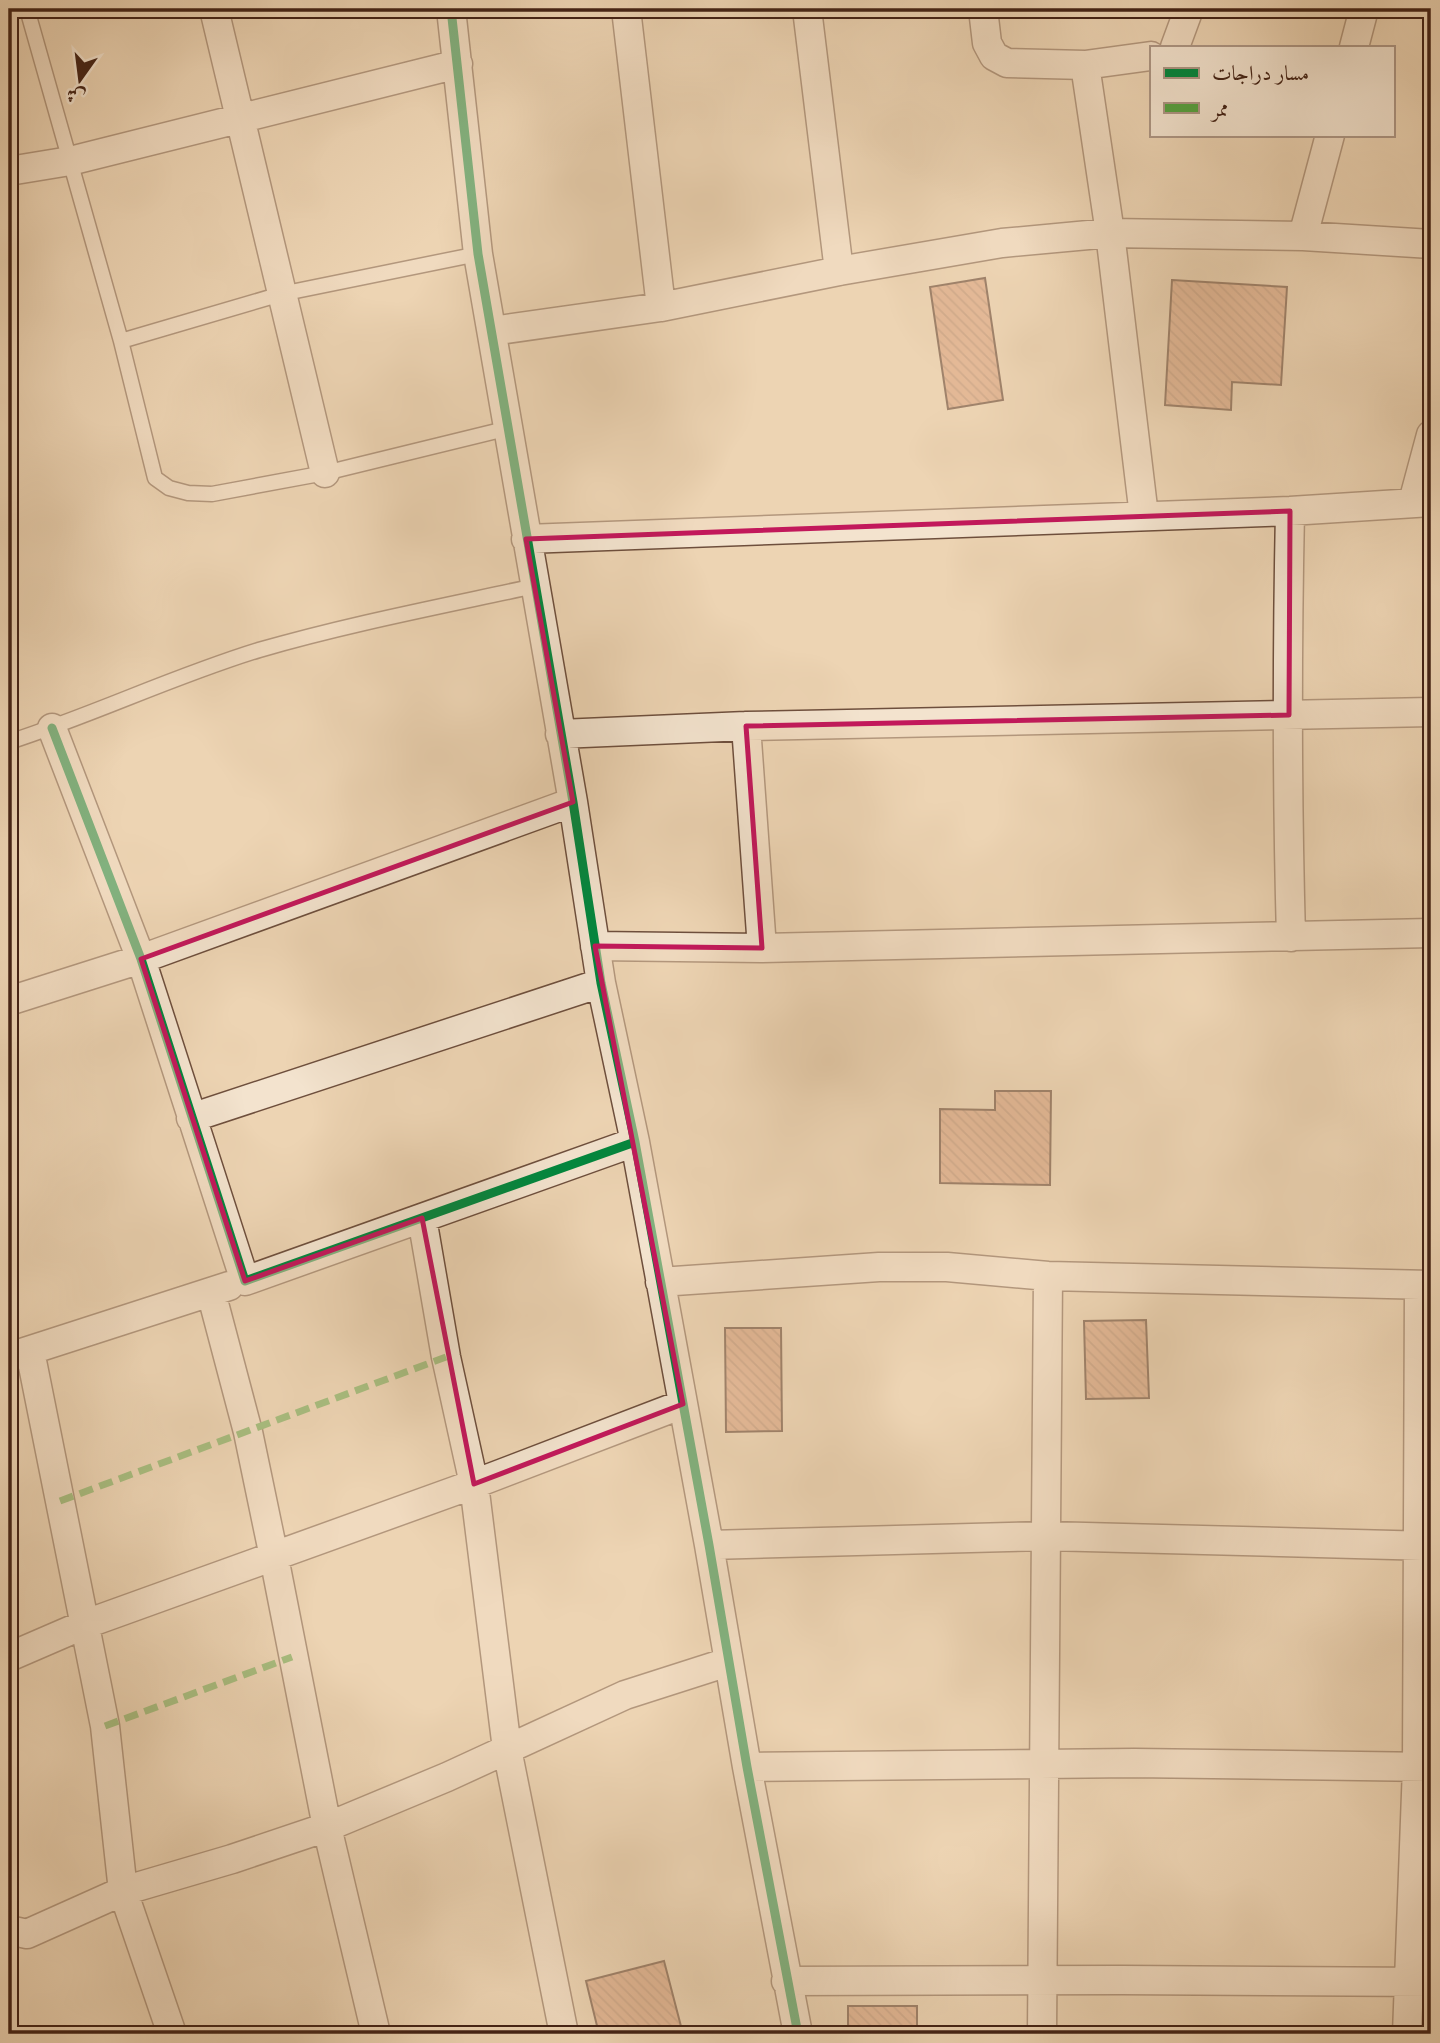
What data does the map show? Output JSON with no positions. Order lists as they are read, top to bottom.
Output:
{
  "legend": ["مسار دراجات", "ممر"],
  "north": "bottom"
}
